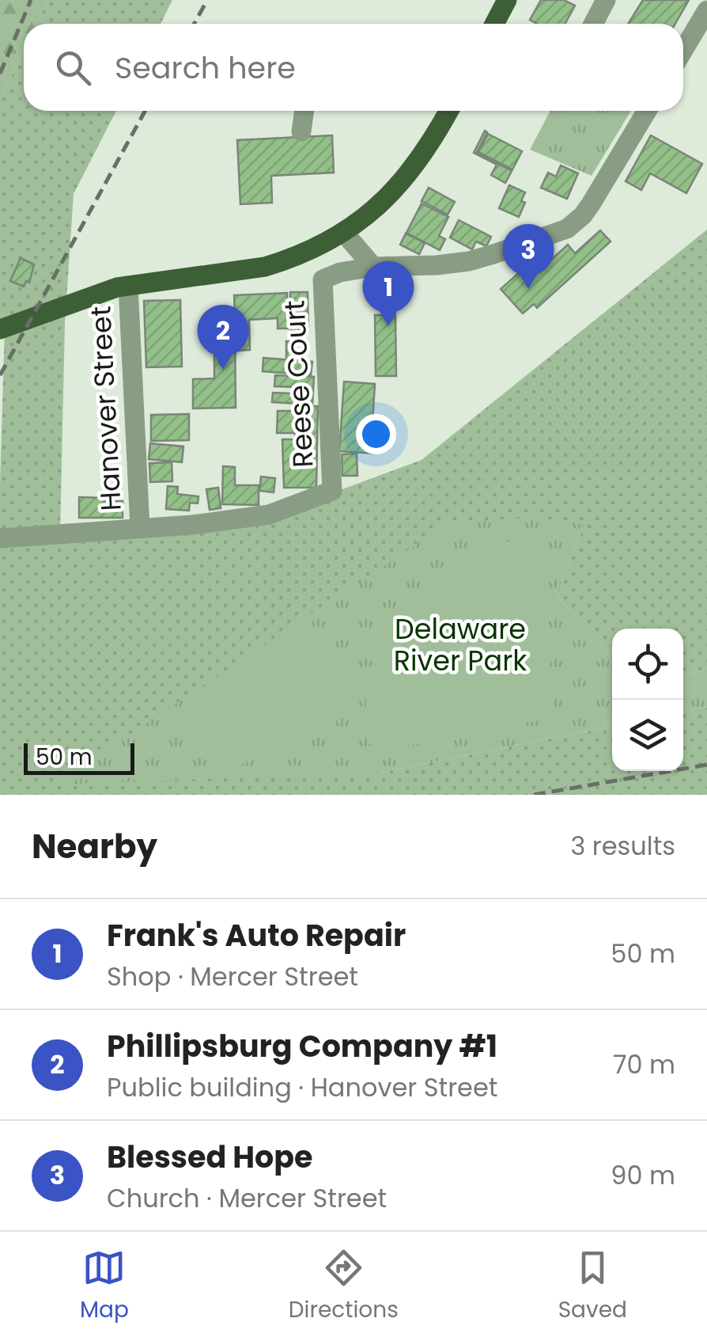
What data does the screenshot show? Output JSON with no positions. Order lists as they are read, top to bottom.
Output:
{
  "streets": {
    "street": ["Reese Court", "Hanover Street"]
  },
  "crossings": [
    ["Reese Court", "Hanover Street"]
  ],
  "parks": ["Delaware River Park"],
  "scale_bar": "50 m",
  "page": {
    "search": "Search here",
    "pins": ["3", "1", "2"],
    "scale": "50 m",
    "heading": ["Nearby", "3 results"],
    "list": [
      {
        "mark": "1",
        "name": "Frank's Auto Repair",
        "note": "Shop · Mercer Street",
        "value": "50 m"
      },
      {
        "mark": "2",
        "name": "Phillipsburg Company #1",
        "note": "Public building · Hanover Street",
        "value": "70 m"
      },
      {
        "mark": "3",
        "name": "Blessed Hope",
        "note": "Church · Mercer Street",
        "value": "90 m"
      }
    ],
    "nav": ["Map", "Directions", "Saved"]
  }
}
